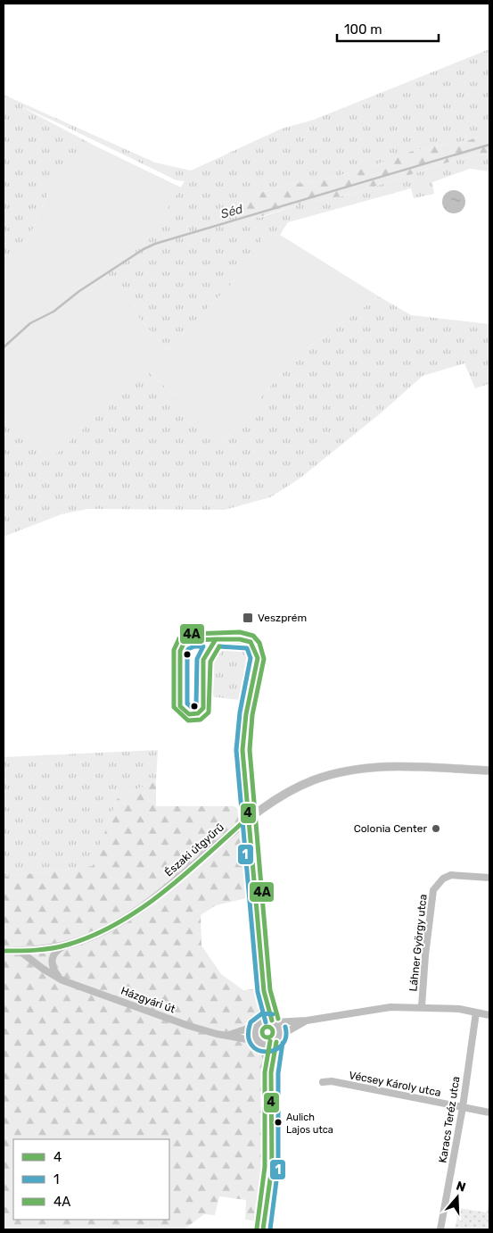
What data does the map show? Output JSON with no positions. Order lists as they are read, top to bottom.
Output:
{
  "streets": {
    "main road": ["Északi útgyűrű"],
    "street": [
      "Láhner György utca",
      "Házgyári út",
      "Vécsey Károly utca",
      "Karacs Teréz utca"
    ]
  },
  "crossings": [
    ["Északi útgyűrű", "Házgyári út"],
    ["Vécsey Károly utca", "Karacs Teréz utca"]
  ],
  "water": ["Séd"],
  "places": {
    "transit": ["Veszprém"],
    "other": ["Colonia Center", "Aulich Lajos utca"]
  },
  "lines": ["transit line 4A", "transit line 4", "transit line 1"],
  "legend": ["4", "1", "4A"],
  "scale_bar": "100 m",
  "north": "top"
}
